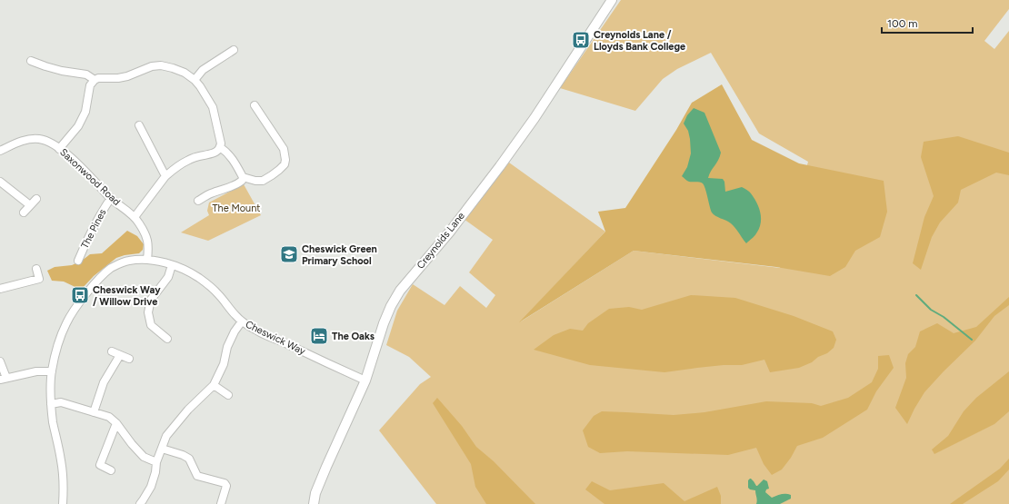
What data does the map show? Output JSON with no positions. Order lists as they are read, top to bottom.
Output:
{
  "streets": {
    "street": [
      "Saxonwood Road",
      "The Pines",
      "Creynolds Lane",
      "Cheswick Way"
    ]
  },
  "crossings": [
    ["Saxonwood Road", "The Pines"],
    ["Saxonwood Road", "Cheswick Way"],
    ["Creynolds Lane", "Cheswick Way"]
  ],
  "parks": ["The Mount"],
  "places": {
    "bus stop": ["Creynolds Lane / Lloyds Bank College", "Cheswick Way / Willow Drive"],
    "school or university": ["Cheswick Green Primary School"],
    "hotel": ["The Oaks"]
  },
  "scale_bar": "100 m"
}
